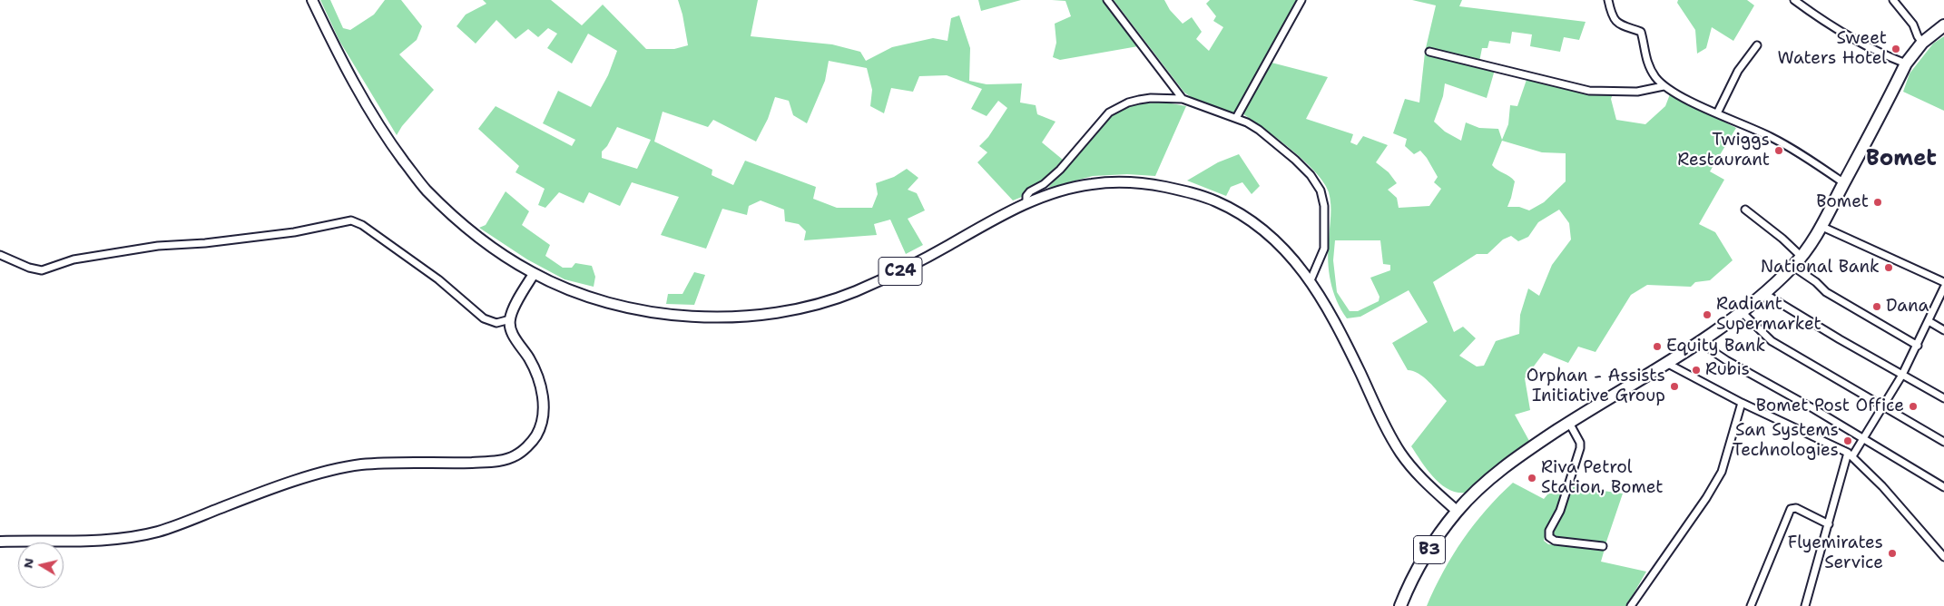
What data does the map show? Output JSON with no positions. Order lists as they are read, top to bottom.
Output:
{
  "streets": {
    "highway": ["B3"],
    "main road": ["C24"]
  },
  "crossings": [
    ["C24", "B3"]
  ],
  "districts": ["Bomet"],
  "places": [
    "Sweet Waters Hotel",
    "Twiggs Restaurant",
    "Bomet",
    "National Bank",
    "Dana",
    "Radiant Supermarket",
    "Equity Bank",
    "Rubis",
    "Orphan - Assists Initiative Group",
    "Bomet Post Office",
    "San Systems Technologies",
    "Riva Petrol Station, Bomet",
    "Flyemirates Service"
  ],
  "north": "left"
}
